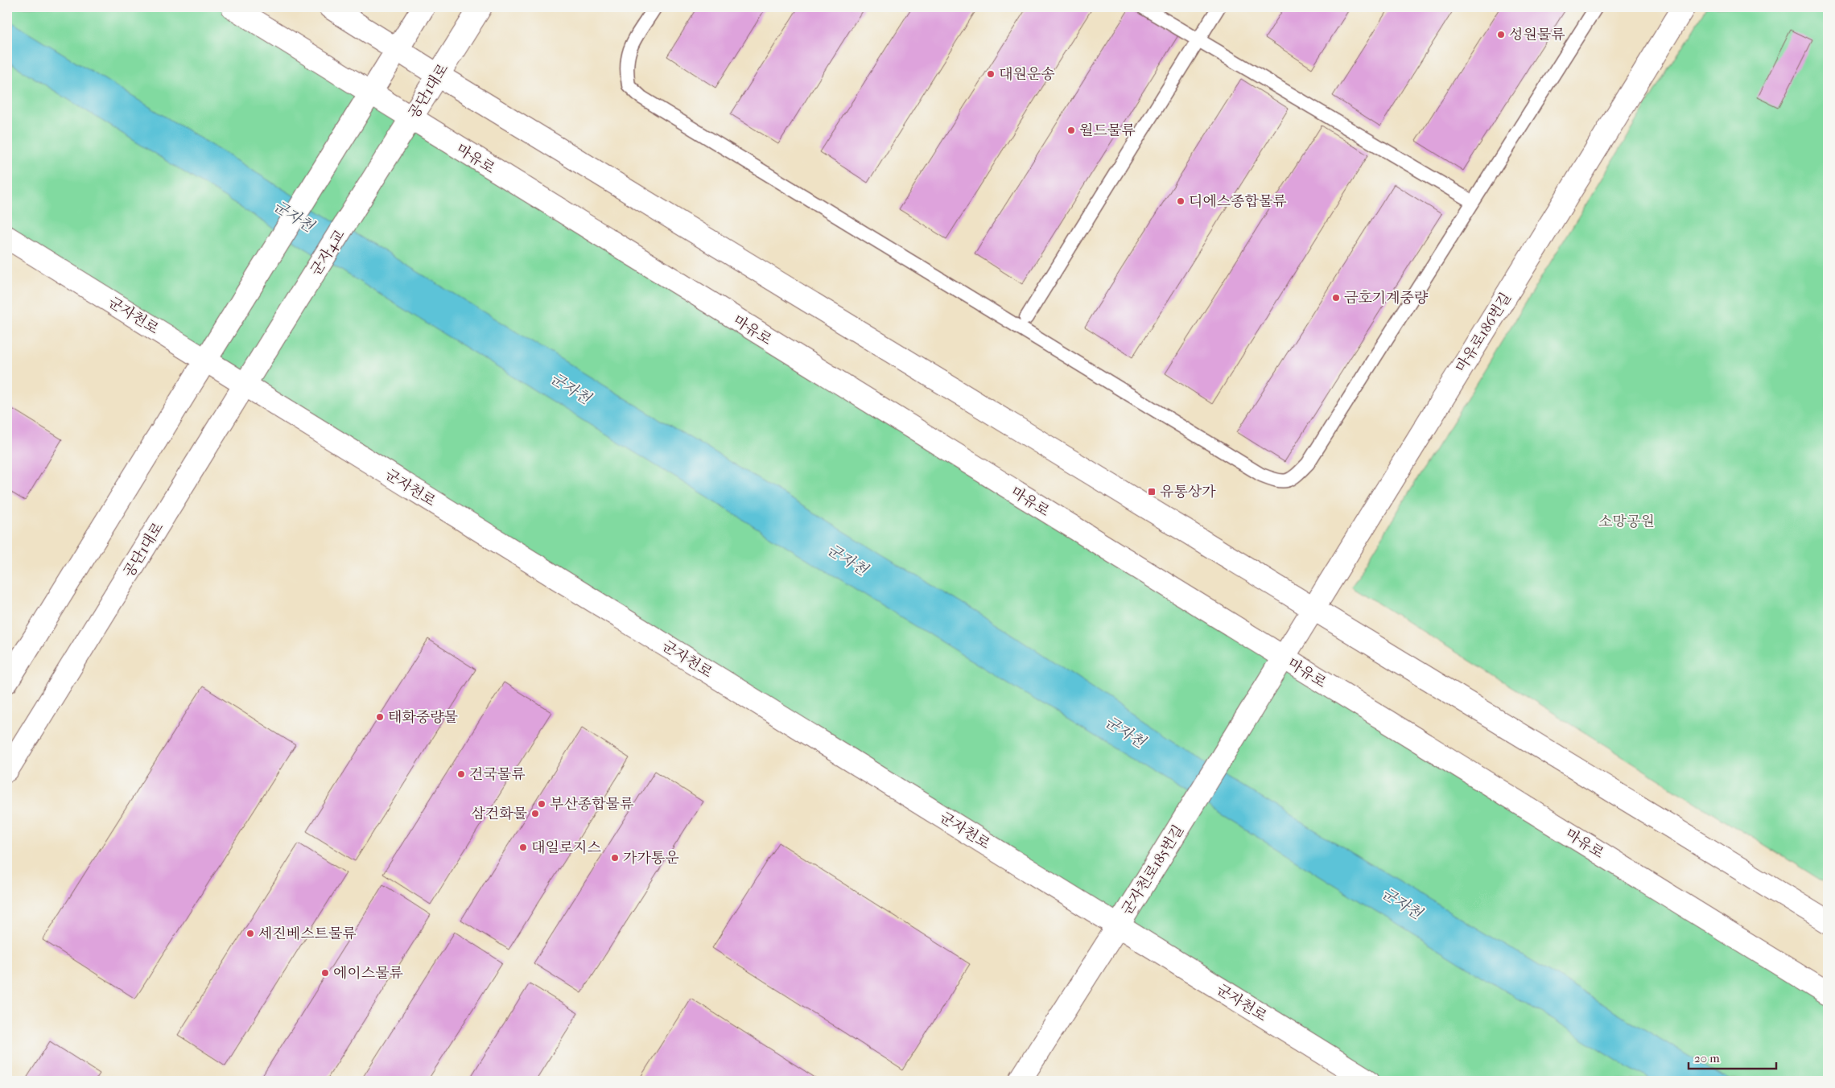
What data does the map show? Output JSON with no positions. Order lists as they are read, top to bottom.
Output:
{
  "streets": {
    "street": [
      "공단1대로",
      "마유로",
      "군자4교",
      "군자천로",
      "마유로186번길",
      "군자천로185번길"
    ]
  },
  "crossings": [
    ["공단1대로", "마유로"],
    ["공단1대로", "군자4교"],
    ["공단1대로", "군자천로"],
    ["마유로", "마유로186번길"],
    ["마유로", "군자천로185번길"],
    ["군자천로", "군자천로185번길"],
    ["마유로186번길", "군자천로185번길"]
  ],
  "water": ["군자천"],
  "parks": ["소망공원"],
  "places": {
    "other": [
      "성원물류",
      "대원운송",
      "월드물류",
      "디에스종합물류",
      "금호기계중량",
      "태화중량물",
      "건국물류",
      "부산종합물류",
      "삼건화물",
      "대일로지스",
      "가가통운",
      "세진베스트물류",
      "에이스물류"
    ],
    "transit": ["유통상가"]
  },
  "scale_bar": "20 m"
}
